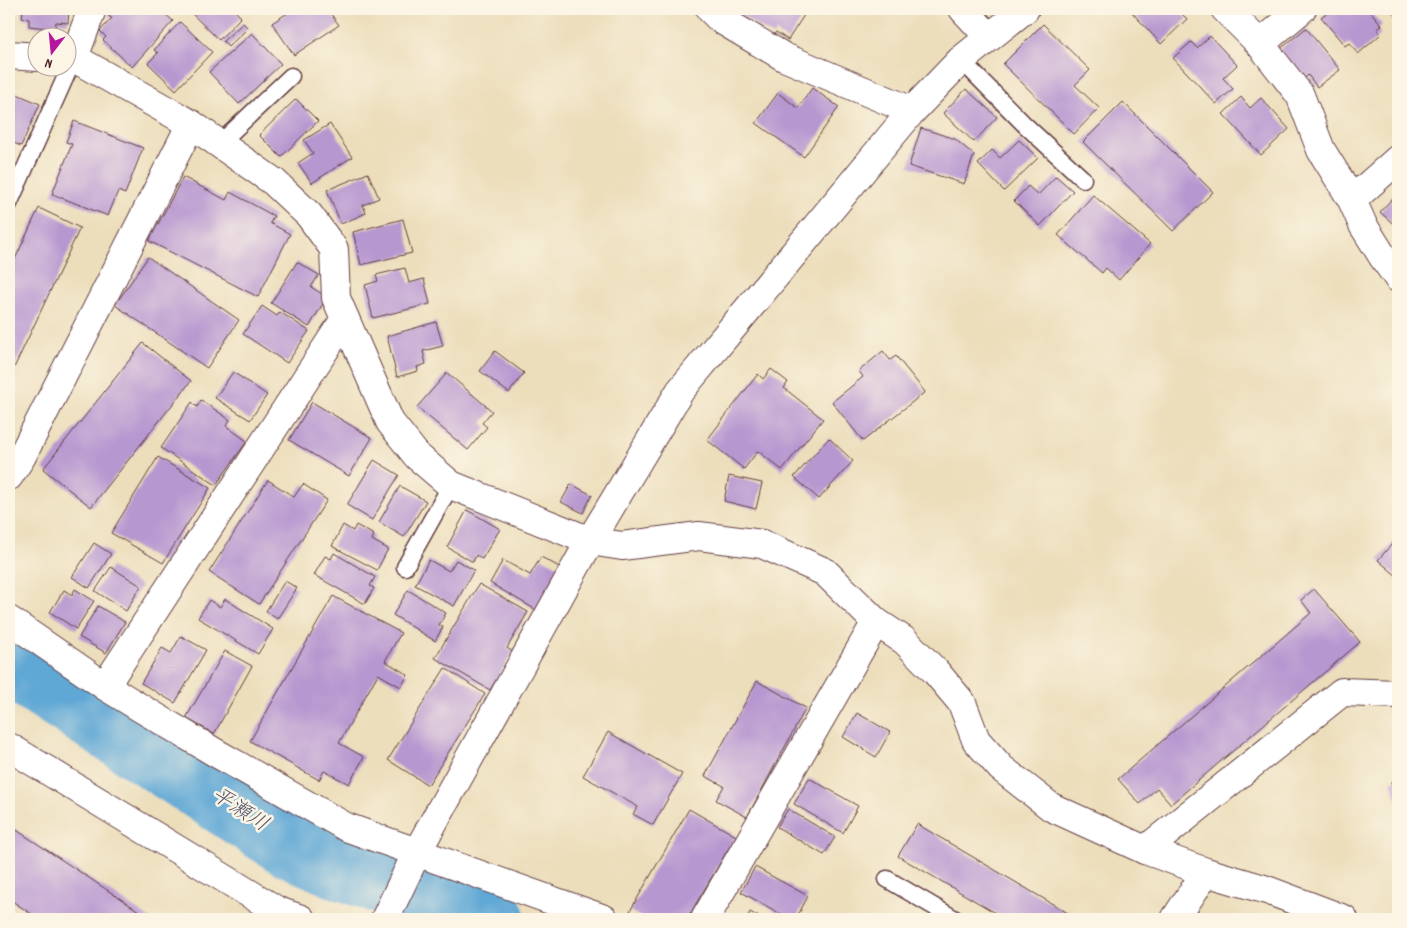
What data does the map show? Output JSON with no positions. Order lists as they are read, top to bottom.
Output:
{
  "water": ["平瀬川"],
  "north": "bottom"
}
